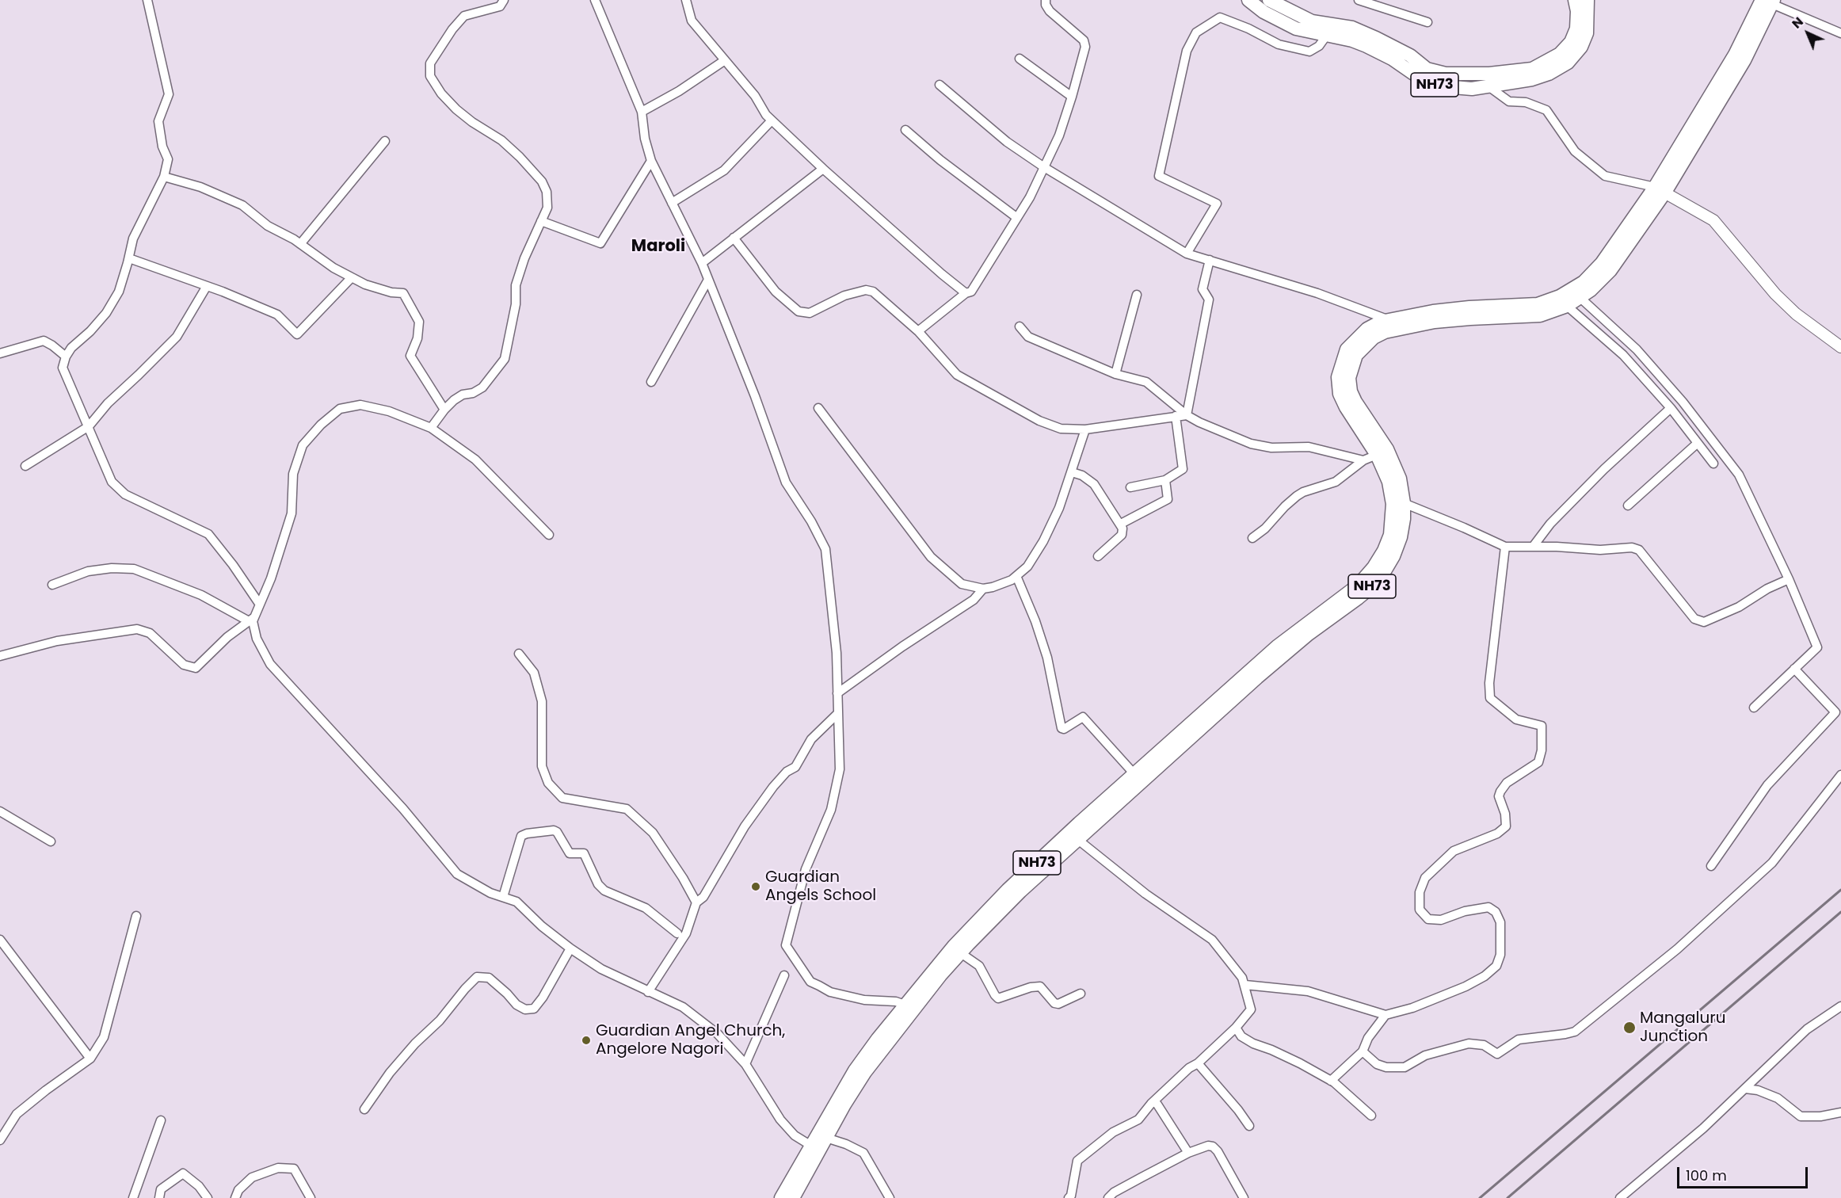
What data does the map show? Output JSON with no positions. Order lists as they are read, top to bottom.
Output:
{
  "streets": {
    "highway": ["NH73"]
  },
  "districts": ["Maroli"],
  "places": ["Guardian Angels School", "Mangaluru Junction", "Guardian Angel Church, Angelore Nagori"],
  "scale_bar": "100 m",
  "north": "top left"
}
